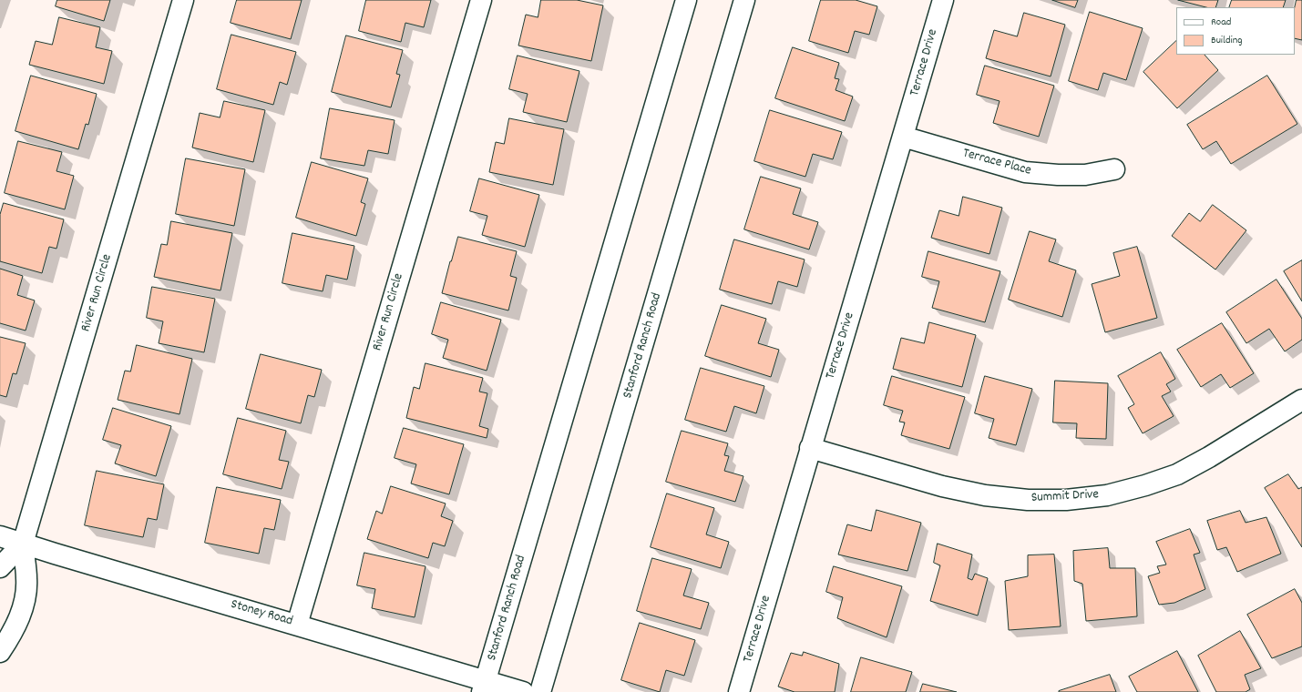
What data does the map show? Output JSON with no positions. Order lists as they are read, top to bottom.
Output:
{
  "streets": {
    "street": [
      "Terrace Drive",
      "Terrace Place",
      "River Run Circle",
      "Stanford Ranch Road",
      "Summit Drive",
      "Stoney Road"
    ]
  },
  "crossings": [
    ["Terrace Drive", "Terrace Place"],
    ["Terrace Drive", "Summit Drive"],
    ["River Run Circle", "Stoney Road"],
    ["Stanford Ranch Road", "Stoney Road"]
  ],
  "legend": ["Road", "Building"]
}
